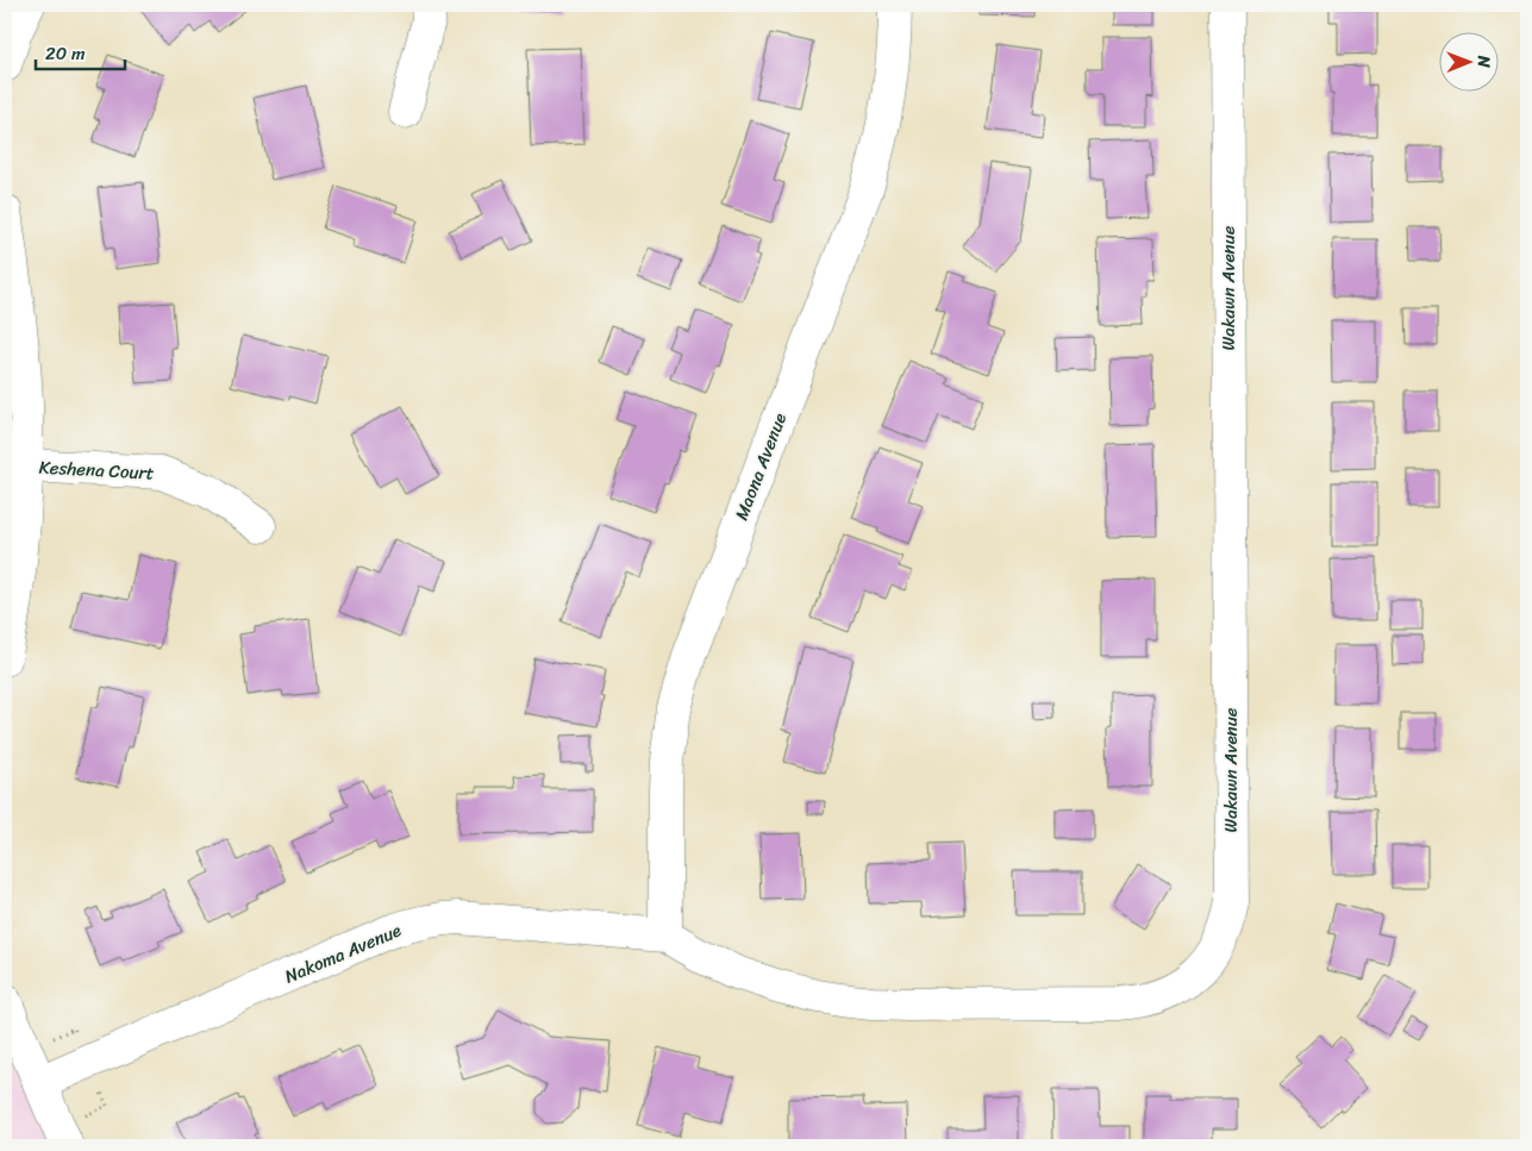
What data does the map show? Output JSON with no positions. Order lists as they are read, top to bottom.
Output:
{
  "streets": {
    "street": [
      "Wakawn Avenue",
      "Maona Avenue",
      "Keshena Court",
      "Nakoma Avenue"
    ]
  },
  "crossings": [
    ["Wakawn Avenue", "Maona Avenue"],
    ["Wakawn Avenue", "Nakoma Avenue"],
    ["Maona Avenue", "Nakoma Avenue"]
  ],
  "scale_bar": "20 m",
  "north": "right"
}
